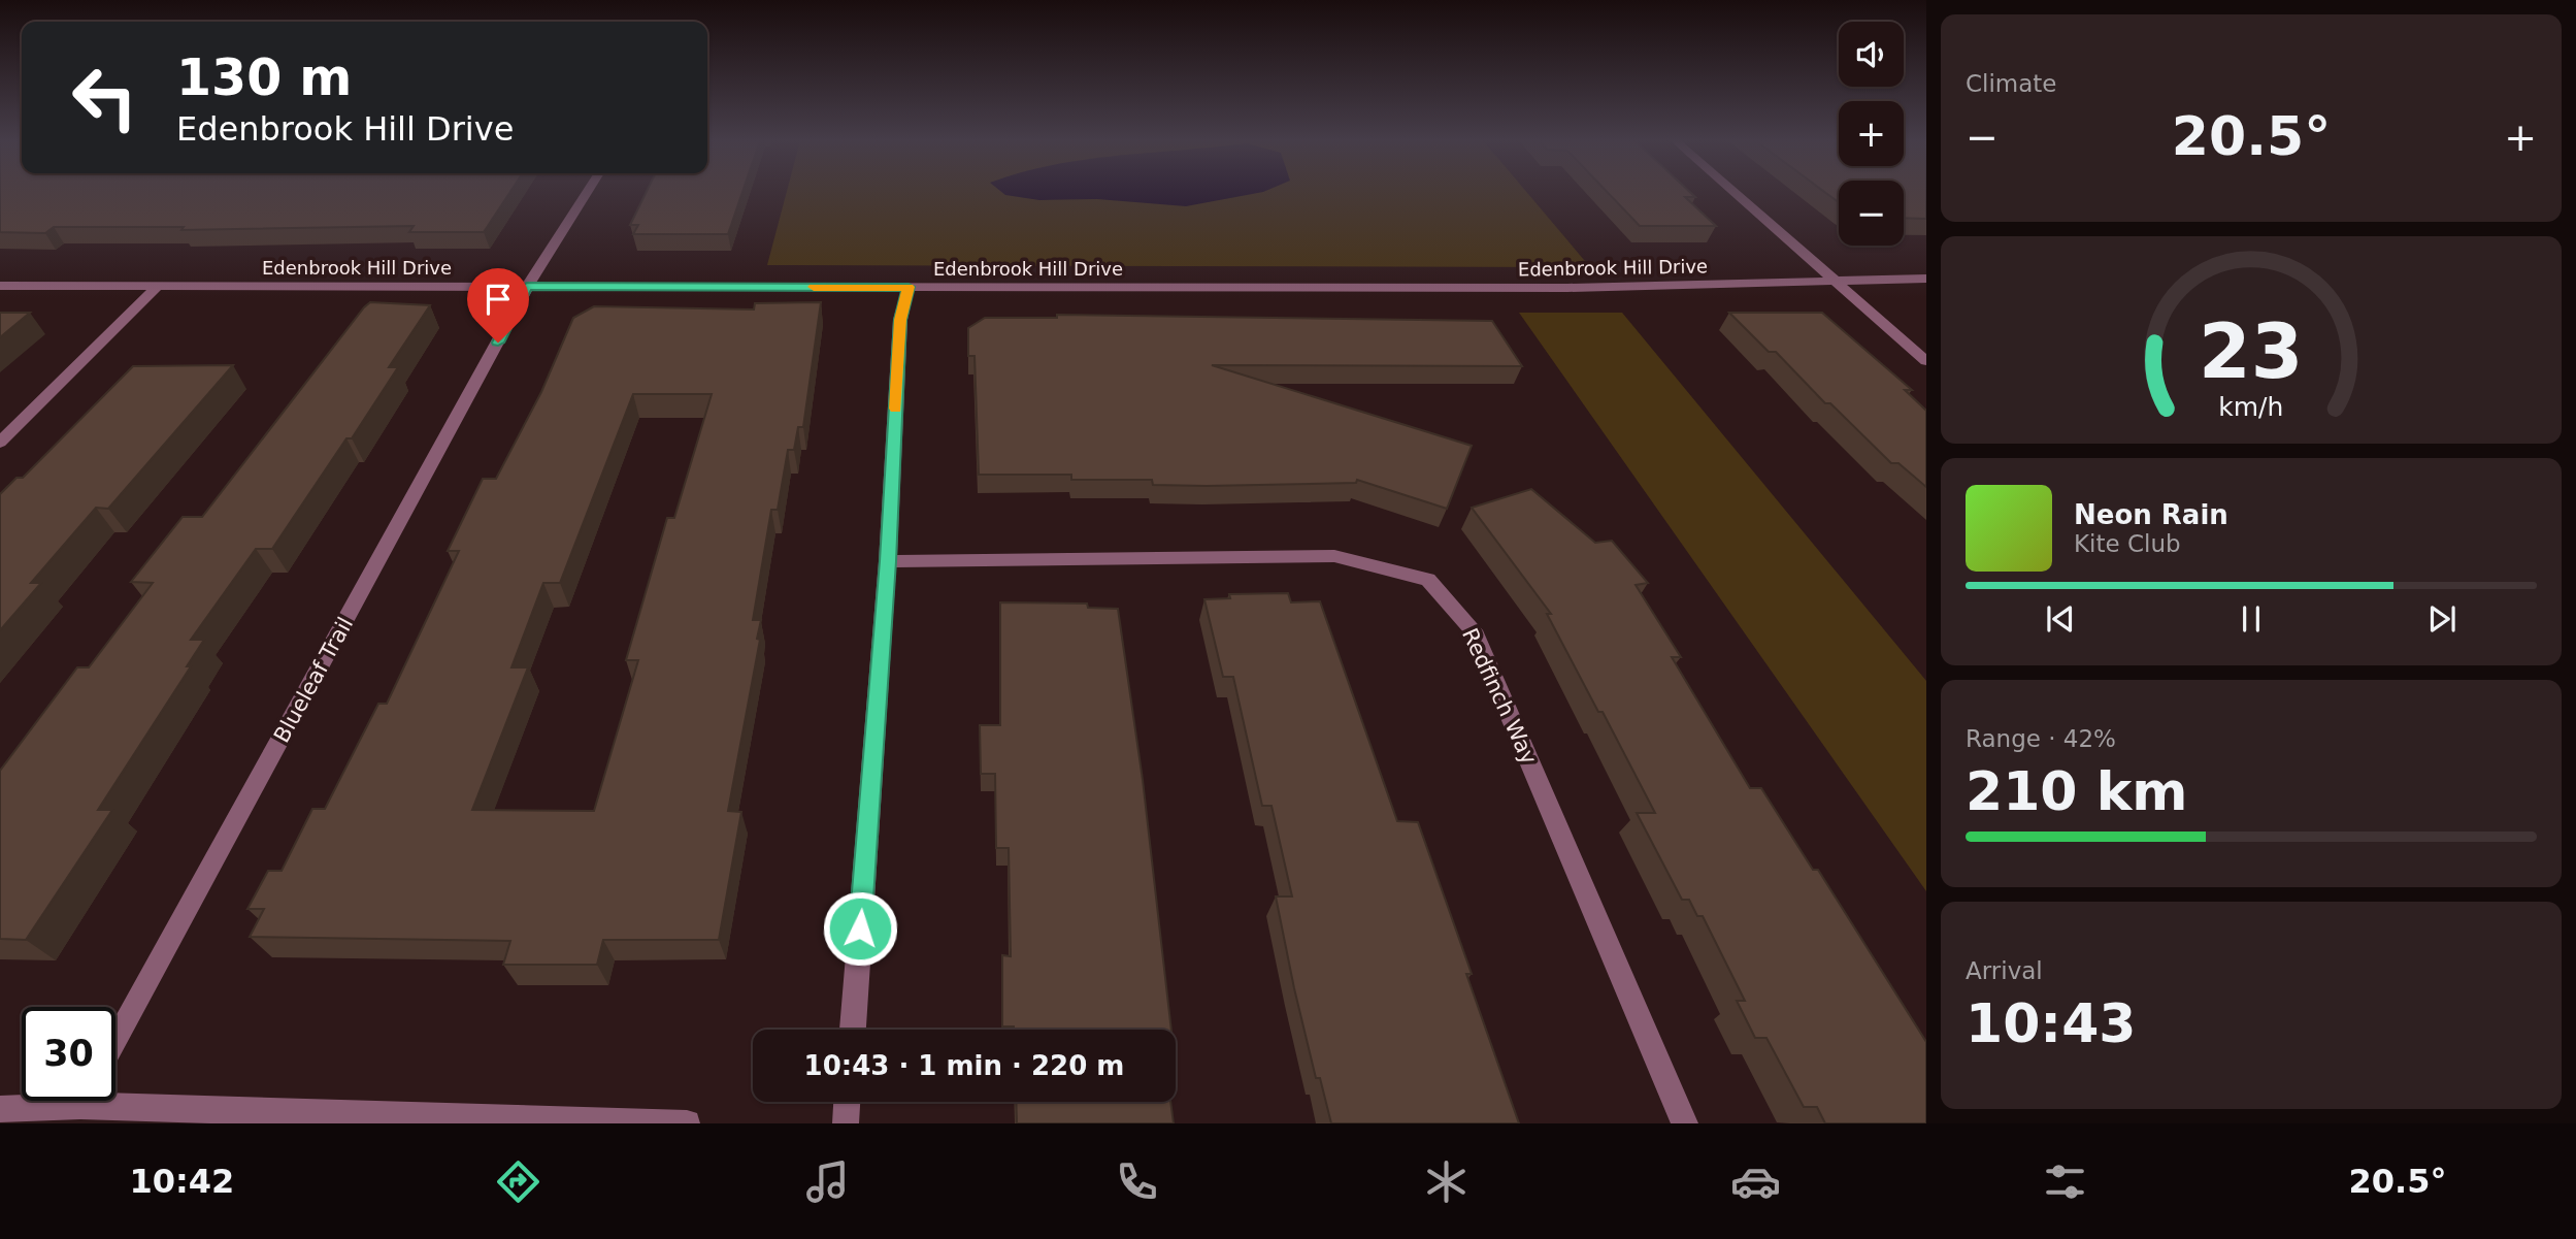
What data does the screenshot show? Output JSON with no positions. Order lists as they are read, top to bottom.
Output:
{
  "streets": {
    "street": ["Edenbrook Hill Drive", "Blueleaf Trail", "Redfinch Way"]
  },
  "crossings": [
    ["Edenbrook Hill Drive", "Blueleaf Trail"]
  ],
  "page": {
    "tile": [
      "Climate",
      ["Range · 42%", "210 km"],
      ["Arrival", "10:43"]
    ],
    "map_buttons": ["+", "−"],
    "turn": ["130 m", "Edenbrook Hill Drive"],
    "heat": ["−", "20.5°", "+"],
    "song": ["Neon Rain", "Kite Club"],
    "limit": "30",
    "trip": "10:43 · 1 min · 220 m",
    "tabs": ["10:42", "20.5°"],
    "gauge": ["23", "km/h"]
  }
}
